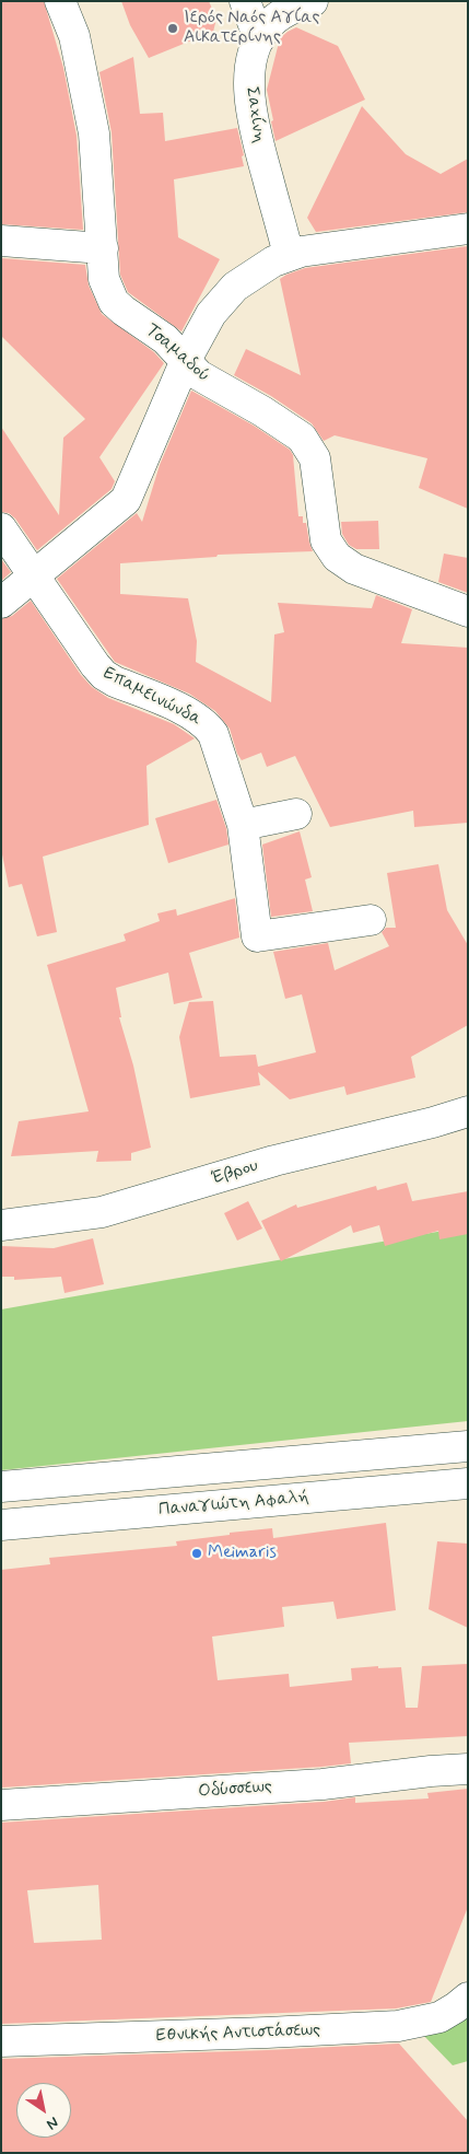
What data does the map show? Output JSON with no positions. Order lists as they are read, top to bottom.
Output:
{
  "streets": {
    "street": [
      "Σαχίνη",
      "Τσαμαδού",
      "Επαμεινώνδα",
      "Έβρου",
      "Παναγιώτη Αφαλή",
      "Οδύσσεως",
      "Εθνικής Αντιστάσεως"
    ]
  },
  "places": ["Ιερός Ναός Αγίας Αικατερίνης", "Meimaris"],
  "north": "bottom right"
}
